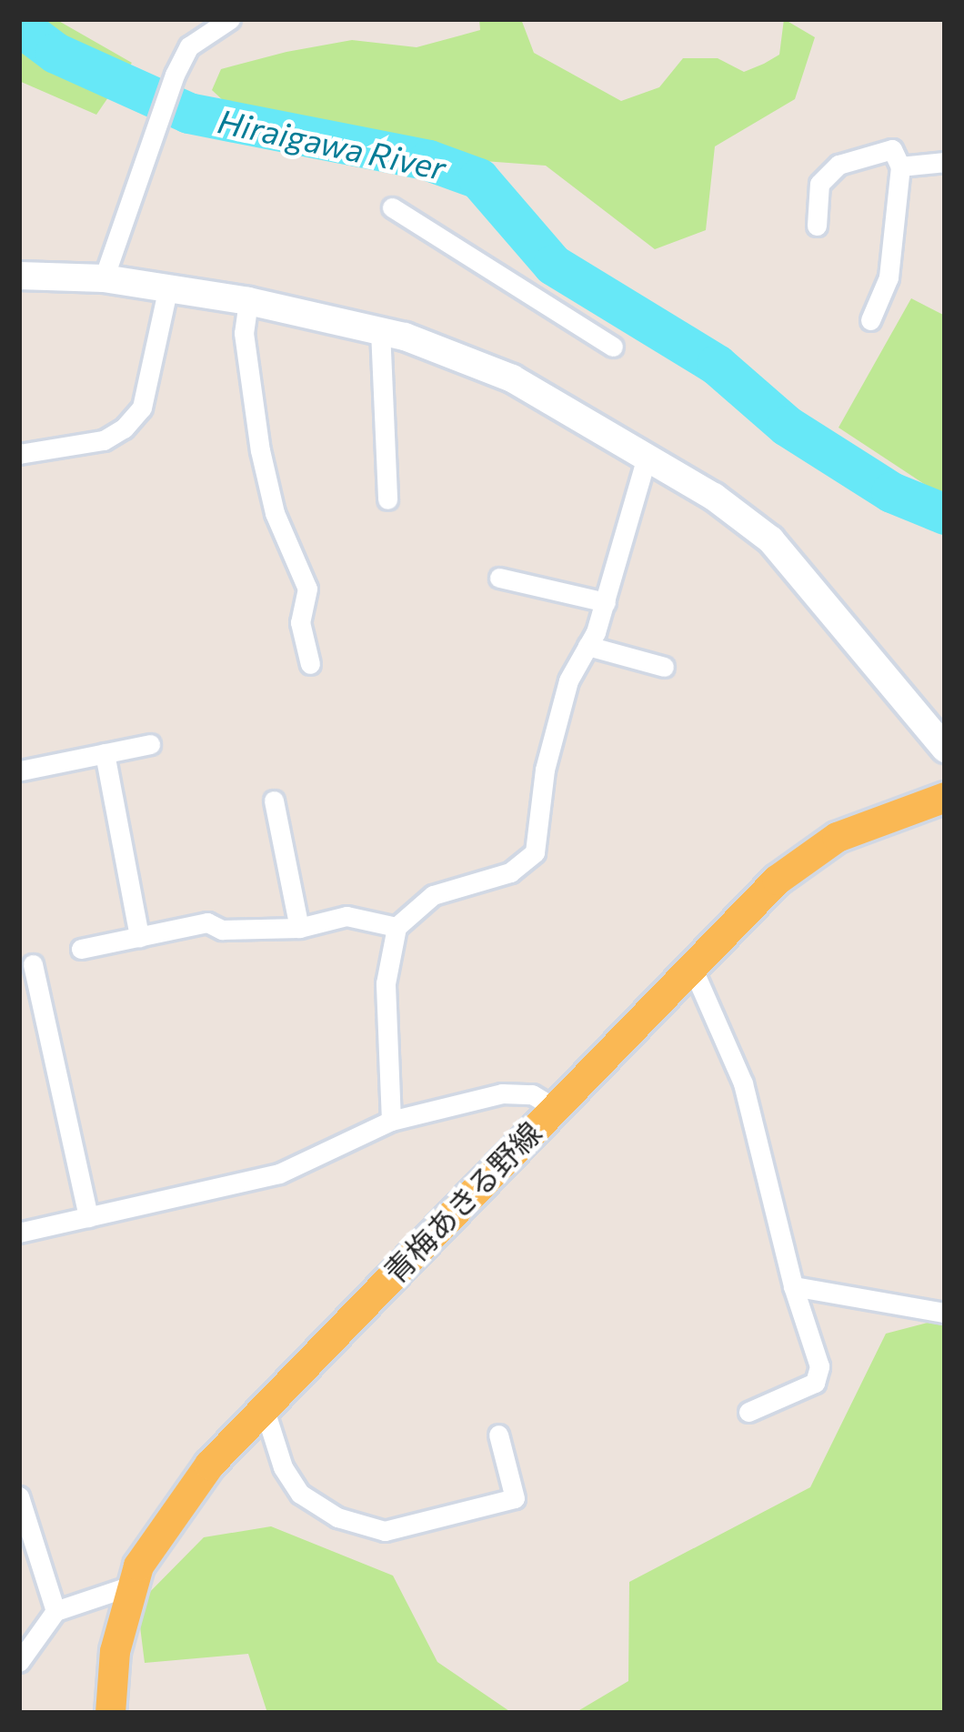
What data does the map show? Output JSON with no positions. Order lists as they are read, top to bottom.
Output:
{
  "streets": {
    "main road": ["青梅あきる野線"]
  },
  "water": ["Hiraigawa River"]
}
